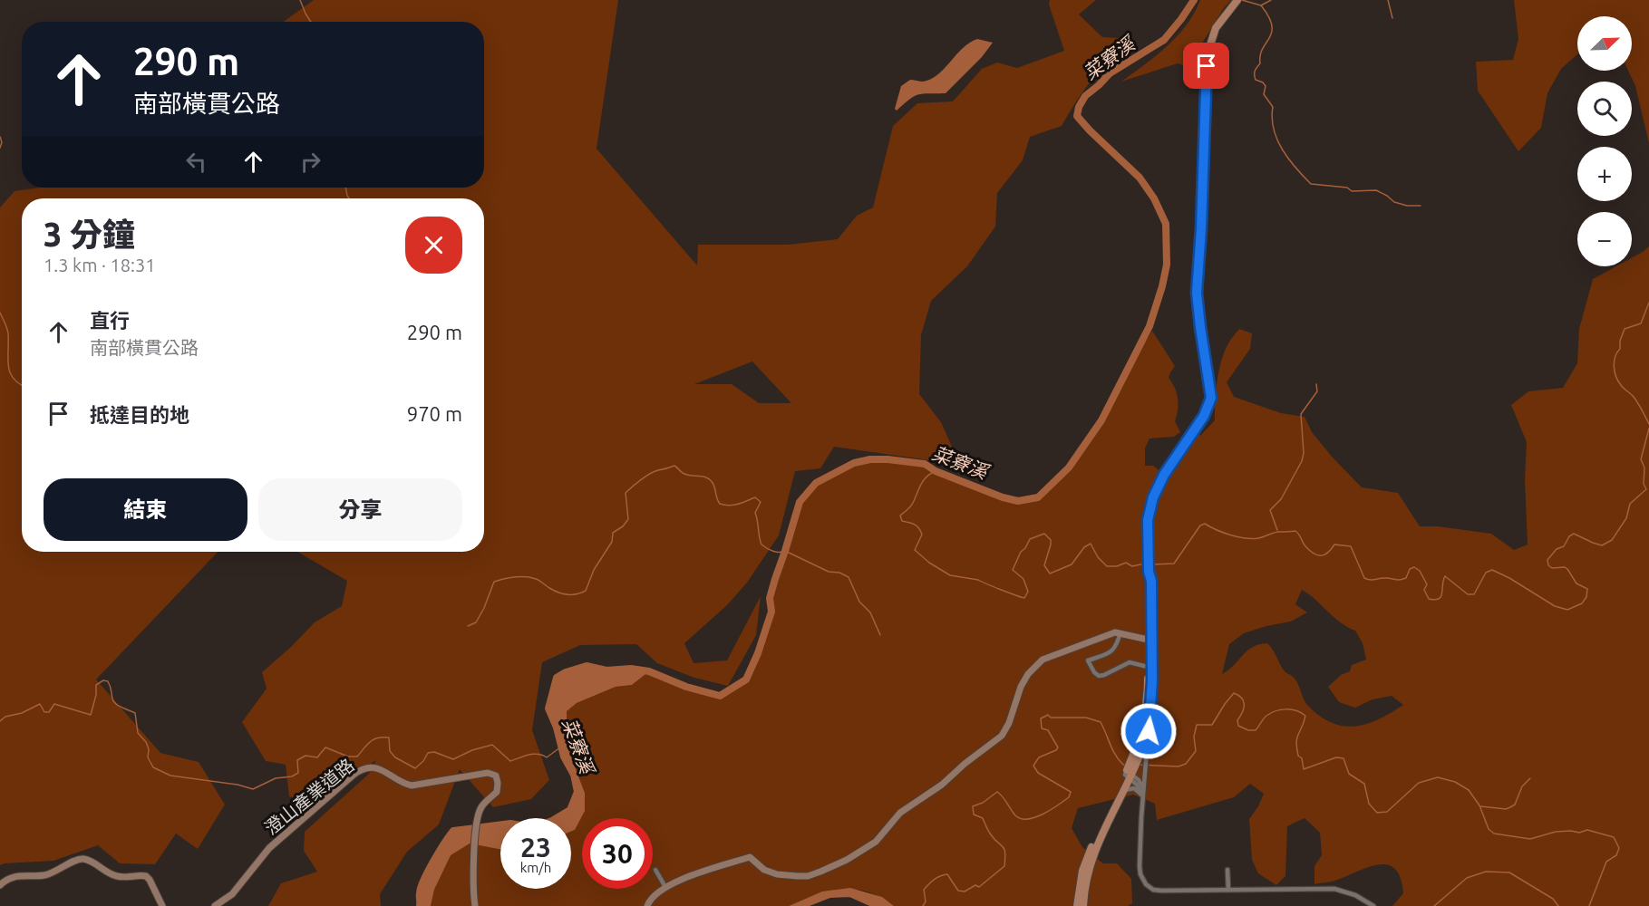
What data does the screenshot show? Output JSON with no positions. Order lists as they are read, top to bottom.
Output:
{
  "streets": {
    "street": ["澄山產業道路"]
  },
  "water": ["菜竂溪"],
  "north": "top right",
  "page": {
    "map_buttons": ["+", "−"],
    "turn": ["290 m", "南部橫貫公路"],
    "heading": ["3 分鐘", "1.3 km · 18:31"],
    "list": [
      {
        "name": "直行",
        "note": "南部橫貫公路",
        "value": "290 m"
      },
      {
        "name": "抵達目的地",
        "value": "970 m"
      }
    ],
    "buttons": ["結束", "分享"],
    "speed": "23 km/h",
    "limit": "30"
  }
}
